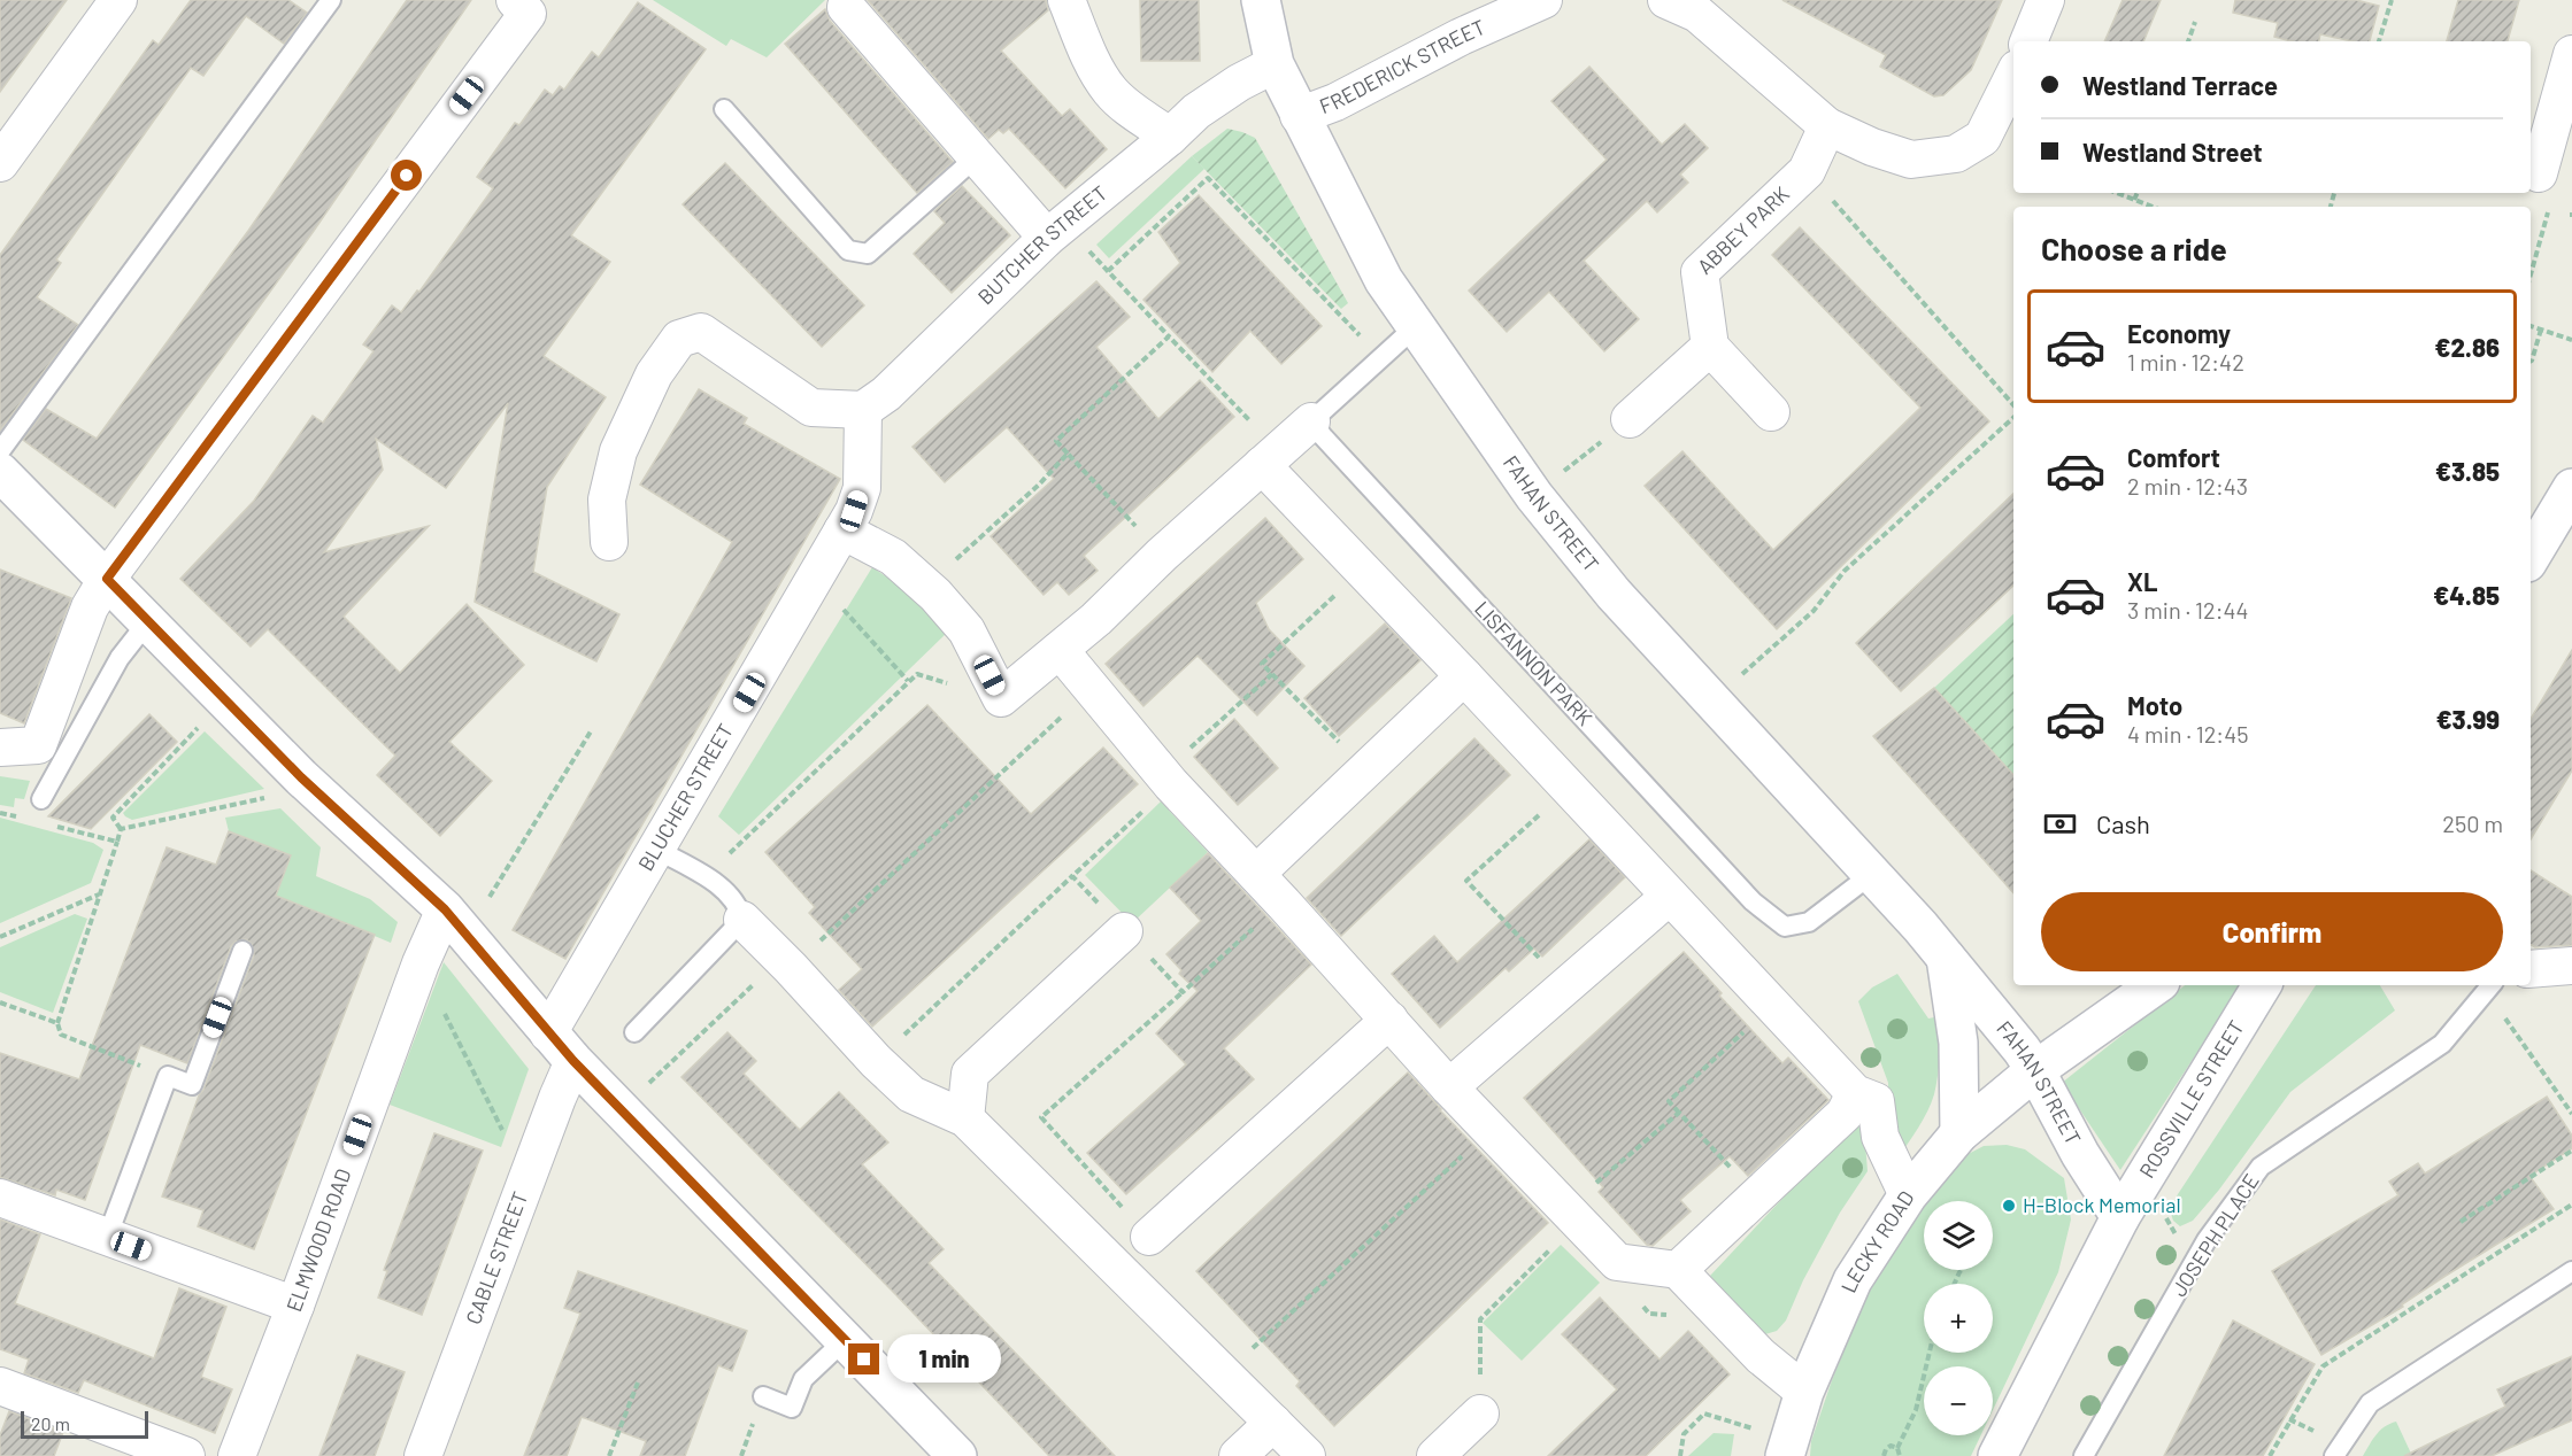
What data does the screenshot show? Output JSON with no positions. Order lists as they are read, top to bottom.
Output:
{
  "streets": {
    "main road": ["FAHAN STREET", "ROSSVILLE STREET", "LECKY ROAD"],
    "street": [
      "FREDERICK STREET",
      "ABBEY PARK",
      "BUTCHER STREET",
      "BLUCHER STREET",
      "ELMWOOD ROAD",
      "CABLE STREET"
    ],
    "lane": ["LISFANNON PARK", "JOSEPH PLACE"]
  },
  "crossings": [
    ["FREDERICK STREET", "FAHAN STREET"],
    ["BUTCHER STREET", "FAHAN STREET"],
    ["BUTCHER STREET", "BLUCHER STREET"],
    ["FAHAN STREET", "LISFANNON PARK"],
    ["FAHAN STREET", "ROSSVILLE STREET"],
    ["FAHAN STREET", "LECKY ROAD"]
  ],
  "places": ["H-Block Memorial"],
  "scale_bar": "20 m",
  "page": {
    "banner": ["Westland Terrace", "Westland Street"],
    "heading": "Choose a ride",
    "list": [
      {
        "name": "Economy",
        "note": "1 min · 12:42",
        "value": "€2.86"
      },
      {
        "name": "Comfort",
        "note": "2 min · 12:43",
        "value": "€3.85"
      },
      {
        "name": "XL",
        "note": "3 min · 12:44",
        "value": "€4.85"
      },
      {
        "name": "Moto",
        "note": "4 min · 12:45",
        "value": "€3.99"
      }
    ],
    "pay": ["Cash", "250 m"],
    "buttons": "Confirm",
    "map_buttons": ["+", "−"],
    "bubble": "1 min",
    "scale": "20 m"
  }
}
